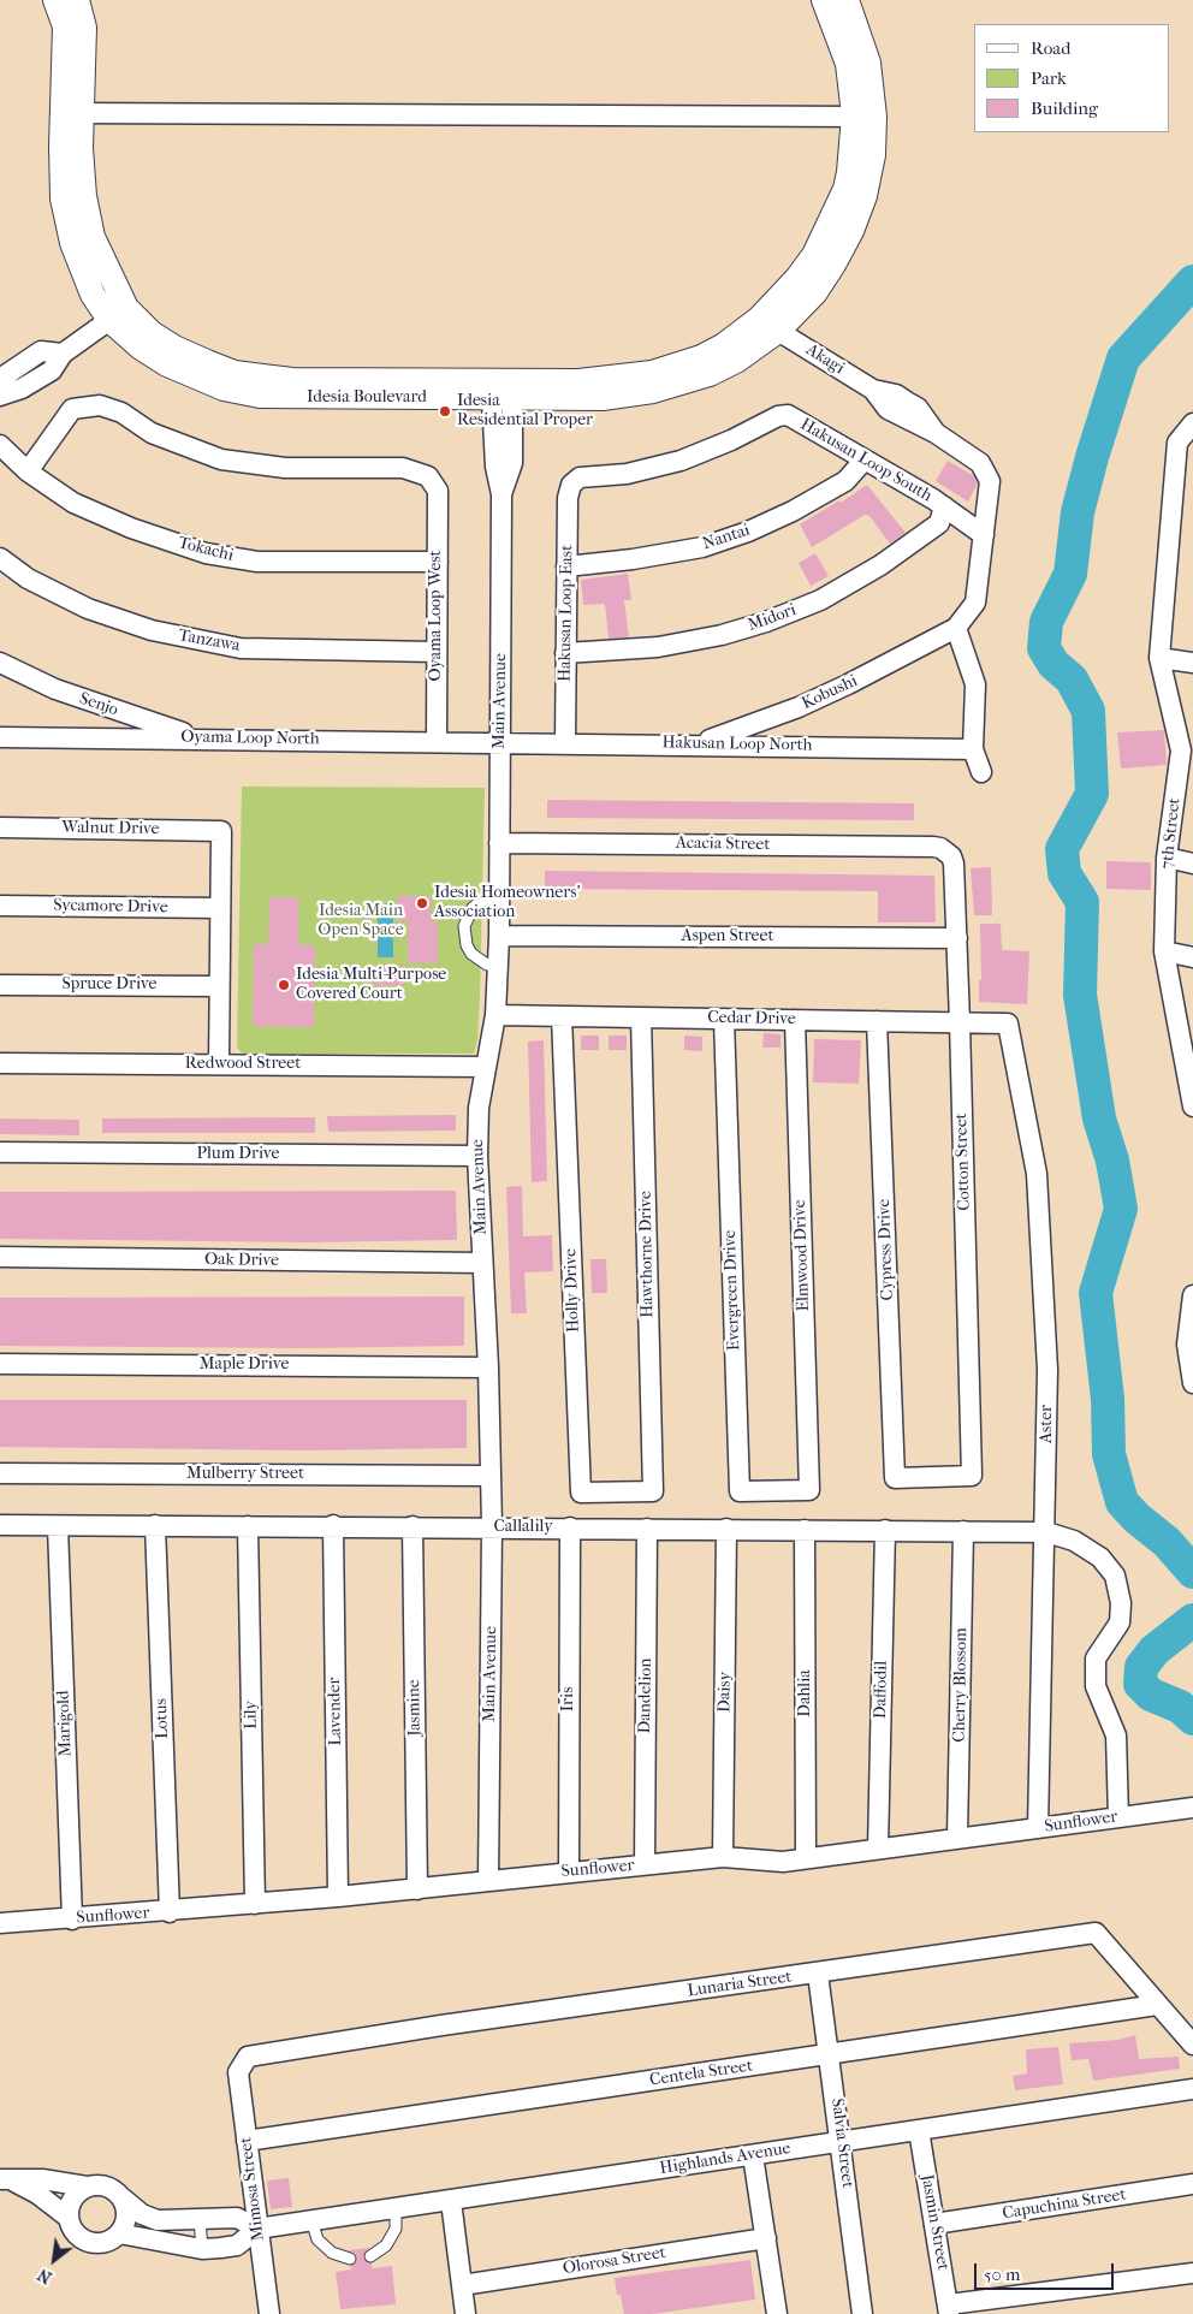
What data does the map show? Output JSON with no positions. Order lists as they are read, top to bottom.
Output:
{
  "streets": {
    "street": [
      "Akagi",
      "Idesia Boulevard",
      "Hakusan Loop South",
      "Nantai",
      "Tokachi",
      "Hakusan Loop East",
      "Oyama Loop West",
      "Midori",
      "Tanzawa",
      "Kobushi",
      "Main Avenue",
      "Senjo",
      "Oyama Loop North",
      "Hakusan Loop North",
      "Walnut Drive",
      "7th Street",
      "Acacia Street",
      "Sycamore Drive",
      "Aspen Street",
      "Spruce Drive",
      "Cedar Drive",
      "Redwood Street",
      "Plum Drive",
      "Cotton Street",
      "Cypress Drive",
      "Hawthorne Drive",
      "Elmwood Drive",
      "Oak Drive",
      "Holly Drive",
      "Evergreen Drive",
      "Maple Drive",
      "Aster",
      "Mulberry Street",
      "Callalily",
      "Cherry Blossom",
      "Daffodil",
      "Daisy",
      "Dahlia",
      "Dandelion",
      "Iris",
      "Jasmine",
      "Lavender",
      "Lily",
      "Lotus",
      "Marigold",
      "Sunflower",
      "Lunaria Street",
      "Centela Street",
      "Salvia Street",
      "Highlands Avenue",
      "Mimosa Street",
      "Capuchina Street",
      "Jasmin Street",
      "Olorosa Street"
    ]
  },
  "crossings": [
    ["Akagi", "Idesia Boulevard"],
    ["Akagi", "Hakusan Loop South"],
    ["Idesia Boulevard", "Main Avenue"],
    ["Hakusan Loop South", "Nantai"],
    ["Hakusan Loop South", "Hakusan Loop East"],
    ["Hakusan Loop South", "Midori"],
    ["Nantai", "Hakusan Loop East"],
    ["Tokachi", "Oyama Loop West"],
    ["Hakusan Loop East", "Midori"],
    ["Hakusan Loop East", "Hakusan Loop North"],
    ["Oyama Loop West", "Tanzawa"],
    ["Oyama Loop West", "Oyama Loop North"],
    ["Kobushi", "Hakusan Loop North"],
    ["Main Avenue", "Oyama Loop North"],
    ["Main Avenue", "Hakusan Loop North"],
    ["Main Avenue", "Acacia Street"],
    ["Main Avenue", "Aspen Street"],
    ["Main Avenue", "Cedar Drive"],
    ["Main Avenue", "Redwood Street"],
    ["Main Avenue", "Plum Drive"],
    ["Main Avenue", "Oak Drive"],
    ["Main Avenue", "Maple Drive"],
    ["Main Avenue", "Mulberry Street"],
    ["Main Avenue", "Callalily"],
    ["Main Avenue", "Sunflower"],
    ["Senjo", "Oyama Loop North"],
    ["Oyama Loop North", "Hakusan Loop North"],
    ["Walnut Drive", "Sycamore Drive"],
    ["Acacia Street", "Cotton Street"],
    ["Aspen Street", "Cotton Street"],
    ["Cedar Drive", "Cotton Street"],
    ["Cedar Drive", "Cypress Drive"],
    ["Cedar Drive", "Hawthorne Drive"],
    ["Cedar Drive", "Elmwood Drive"],
    ["Cedar Drive", "Holly Drive"],
    ["Cedar Drive", "Evergreen Drive"],
    ["Cedar Drive", "Aster"],
    ["Cotton Street", "Cypress Drive"],
    ["Hawthorne Drive", "Holly Drive"],
    ["Elmwood Drive", "Evergreen Drive"],
    ["Aster", "Callalily"],
    ["Aster", "Sunflower"],
    ["Callalily", "Cherry Blossom"],
    ["Callalily", "Daffodil"],
    ["Callalily", "Daisy"],
    ["Callalily", "Dahlia"],
    ["Callalily", "Dandelion"],
    ["Callalily", "Iris"],
    ["Callalily", "Jasmine"],
    ["Callalily", "Lavender"],
    ["Callalily", "Lily"],
    ["Callalily", "Lotus"],
    ["Callalily", "Marigold"],
    ["Callalily", "Sunflower"],
    ["Cherry Blossom", "Sunflower"],
    ["Daffodil", "Sunflower"],
    ["Daisy", "Sunflower"],
    ["Dahlia", "Sunflower"],
    ["Dandelion", "Sunflower"],
    ["Iris", "Sunflower"],
    ["Jasmine", "Sunflower"],
    ["Lavender", "Sunflower"],
    ["Lily", "Sunflower"],
    ["Lotus", "Sunflower"],
    ["Marigold", "Sunflower"],
    ["Lunaria Street", "Centela Street"],
    ["Lunaria Street", "Salvia Street"],
    ["Lunaria Street", "Mimosa Street"],
    ["Centela Street", "Salvia Street"],
    ["Centela Street", "Mimosa Street"],
    ["Salvia Street", "Highlands Avenue"],
    ["Highlands Avenue", "Mimosa Street"],
    ["Highlands Avenue", "Jasmin Street"],
    ["Capuchina Street", "Jasmin Street"]
  ],
  "parks": ["Idesia Main Open Space"],
  "places": ["Idesia Residential Proper", "Idesia Homeowners' Association", "Idesia Multi-Purpose Covered Court"],
  "legend": ["Road", "Park", "Building"],
  "scale_bar": "50 m",
  "north": "bottom left"
}
